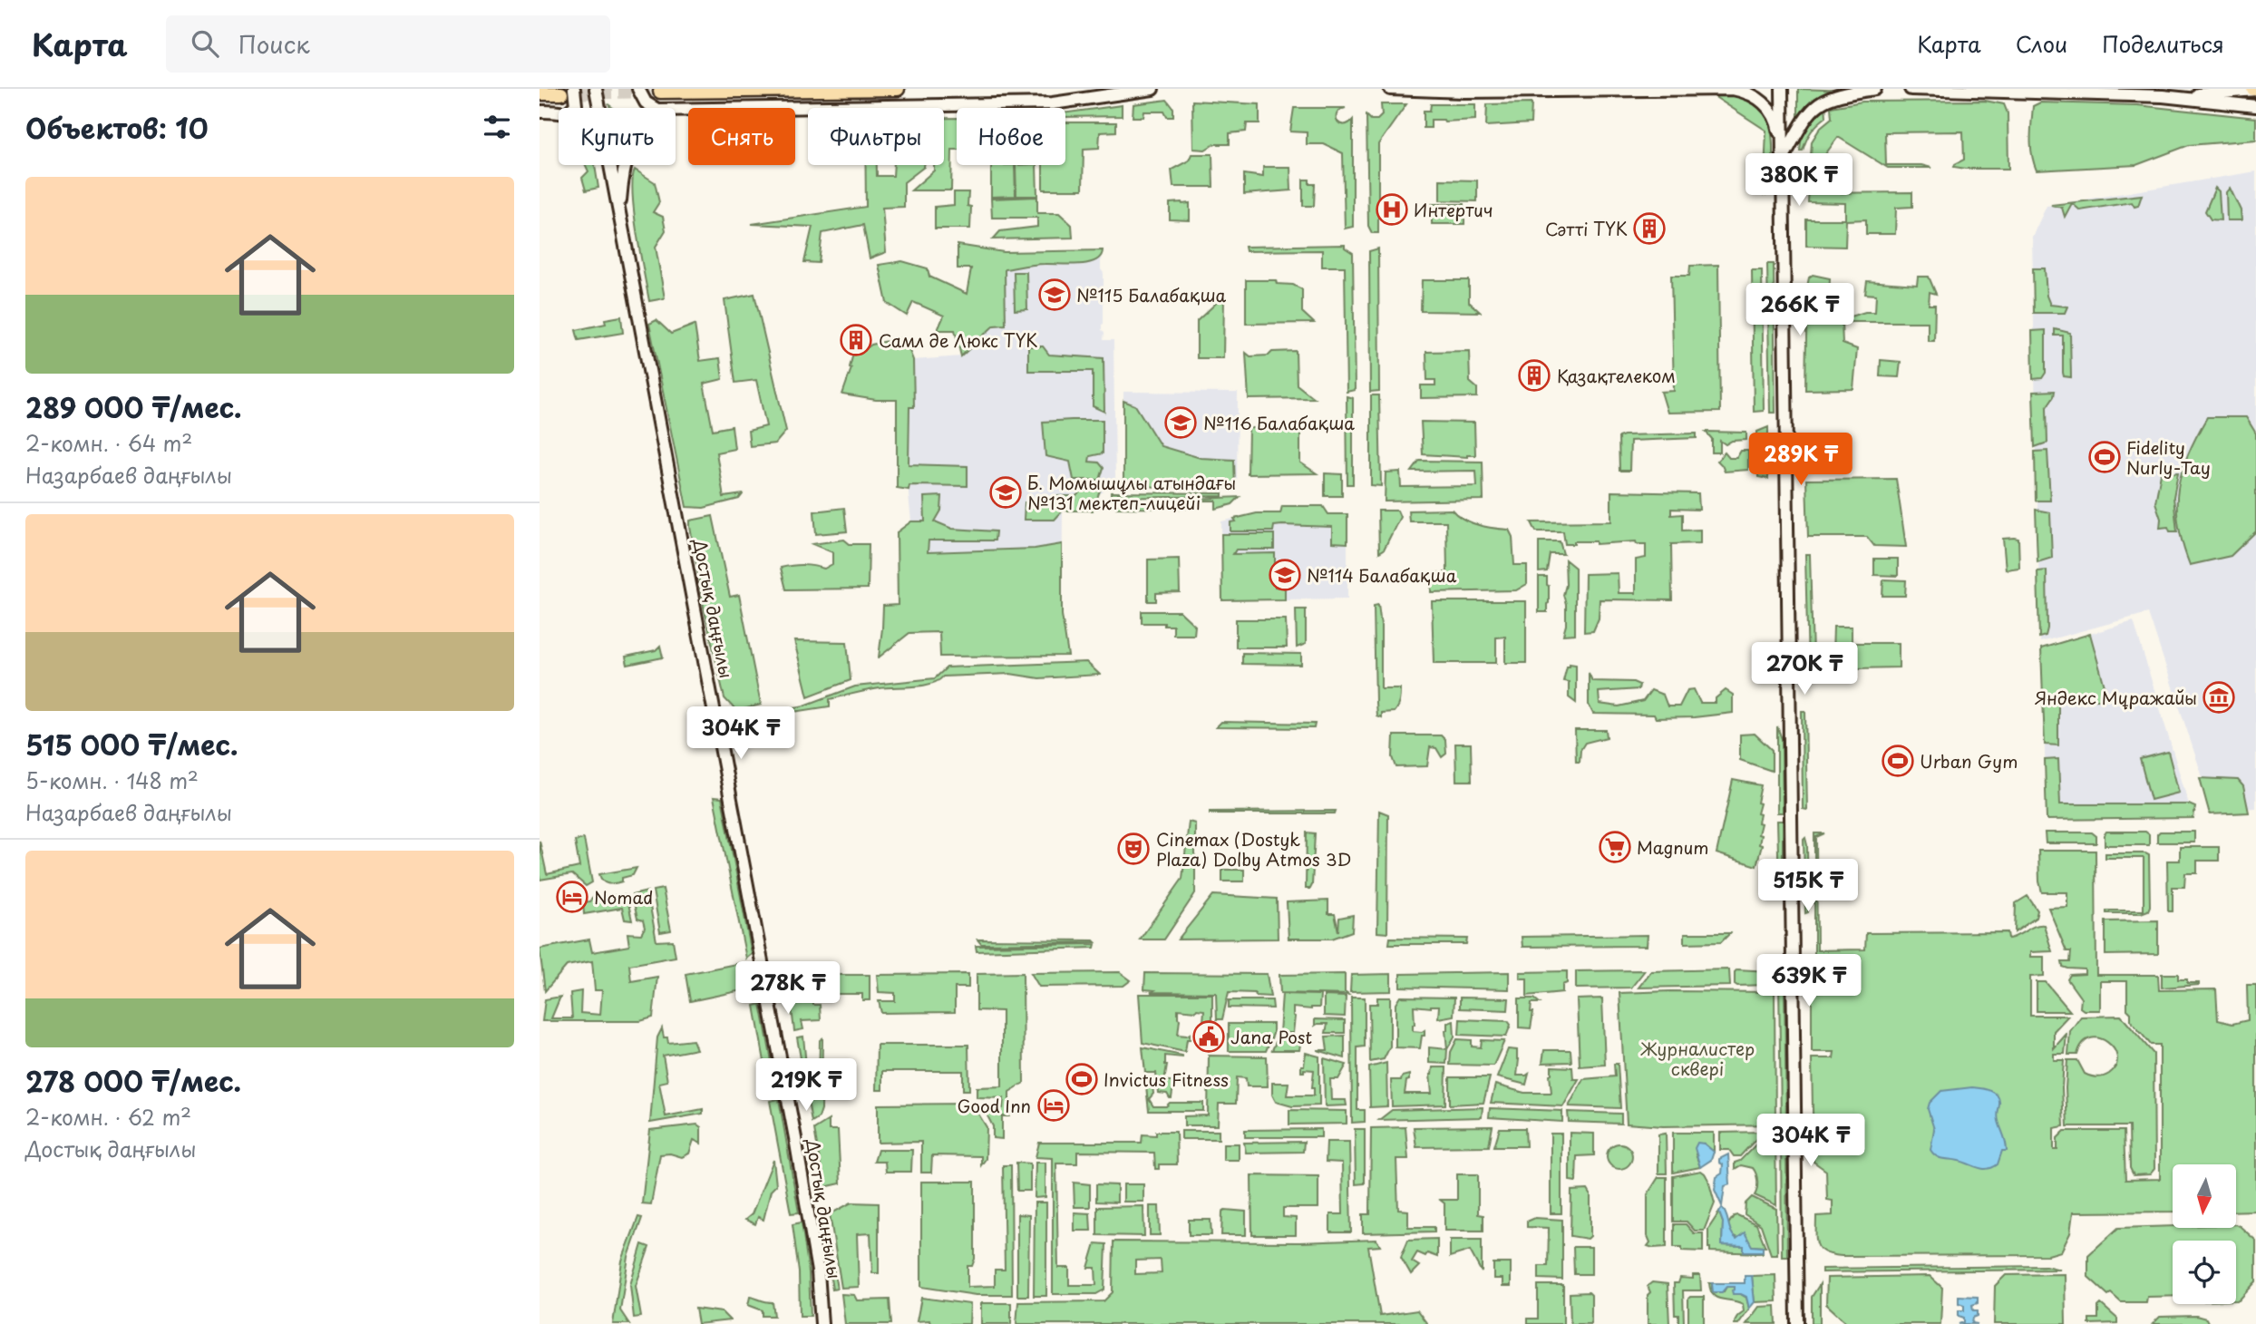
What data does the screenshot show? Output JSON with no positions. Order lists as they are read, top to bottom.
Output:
{
  "streets": {
    "main road": ["Достық даңғылы"]
  },
  "parks": ["Журналиcтер сквері"],
  "places": {
    "hospital": ["Интертич"],
    "building": ["Сәтті ТҮК", "Самл де Люкс ТҮК", "Қазақтелеком"],
    "school or university": [
      "№115 Балабақша",
      "№116 Балабақша",
      "Б. Момышұлы атындағы №131 мектеп-лицейі",
      "№114 Балабақша"
    ],
    "sports": ["Fidelity Nurly-Tay", "Urban Gym", "Invictus Fitness"],
    "museum": ["Яндекс Мұражайы"],
    "supermarket": ["Magnum"],
    "theatre": ["Cinemax (Dostyk Plaza) Dolby Atmos 3D"],
    "hotel": ["Nomad", "Good Inn"],
    "public building": ["Jana Post"]
  },
  "north": "bottom",
  "page": {
    "header": "Карта",
    "search": "Поиск",
    "nav": ["Карта", "Слои", "Поделиться"],
    "heading": "Объектов: 10",
    "chip": [
      "Купить",
      "Снять",
      "Фильтры",
      "Новое"
    ],
    "price": [
      "380K ₸",
      "266K ₸",
      "289K ₸",
      "270K ₸",
      "304K ₸",
      "515K ₸",
      "639K ₸",
      "278K ₸",
      "219K ₸",
      "304K ₸"
    ],
    "list": [
      {
        "name": "289 000 ₸/мес.",
        "note": "2-комн. · 64 m² · Назарбаев даңғылы"
      },
      {
        "name": "515 000 ₸/мес.",
        "note": "5-комн. · 148 m² · Назарбаев даңғылы"
      },
      {
        "name": "278 000 ₸/мес.",
        "note": "2-комн. · 62 m² · Достық даңғылы"
      }
    ]
  }
}
